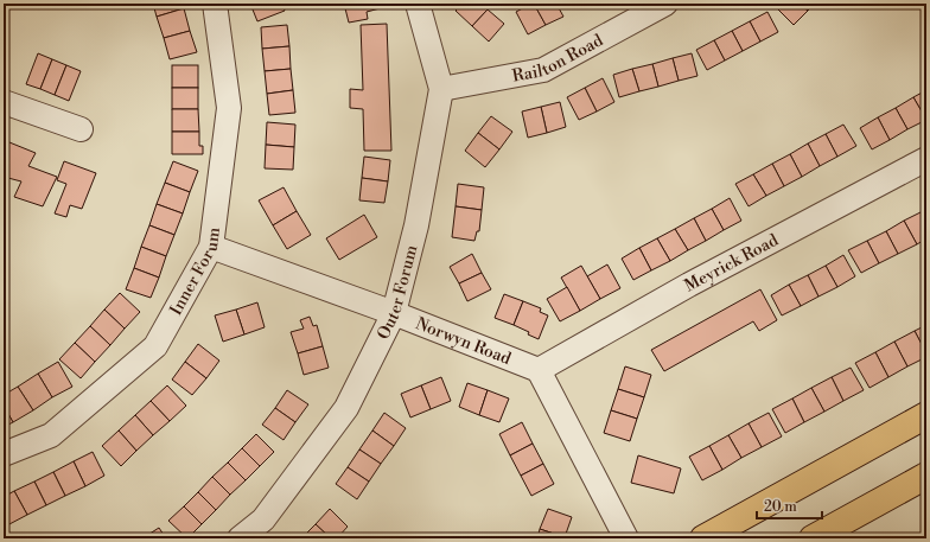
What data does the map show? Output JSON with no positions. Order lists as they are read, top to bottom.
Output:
{
  "streets": {
    "street": [
      "Railton Road",
      "Meyrick Road",
      "Inner Forum",
      "Outer Forum",
      "Norwyn Road"
    ]
  },
  "crossings": [
    ["Railton Road", "Outer Forum"],
    ["Meyrick Road", "Norwyn Road"],
    ["Inner Forum", "Norwyn Road"],
    ["Outer Forum", "Norwyn Road"]
  ],
  "scale_bar": "20 m"
}
